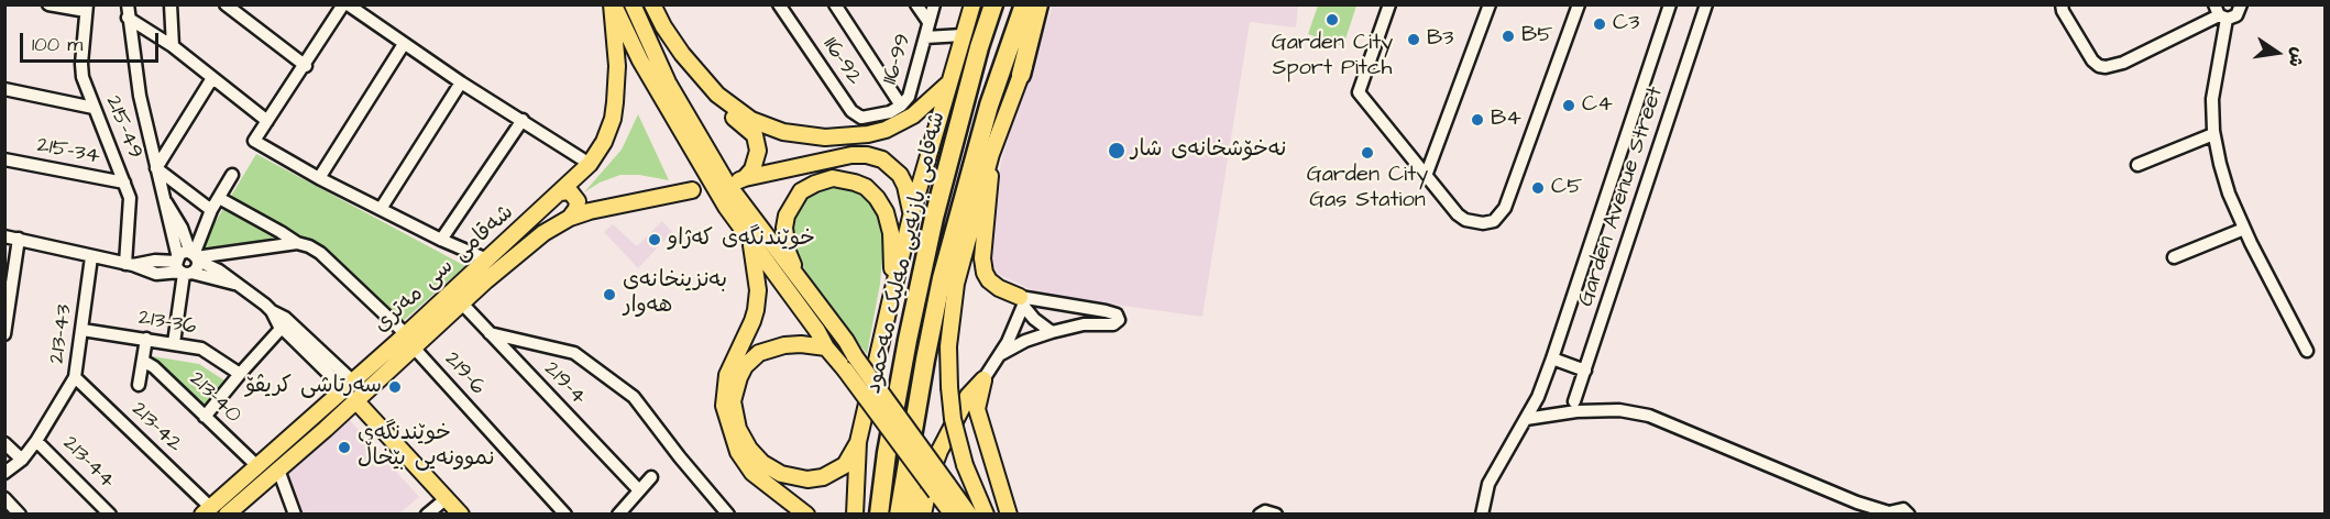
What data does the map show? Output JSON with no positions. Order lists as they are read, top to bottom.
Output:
{
  "streets": {
    "highway": ["شەقامی بازنەیی مەلیک مەحمود"],
    "main road": ["شەقامی سی مەتری"],
    "street": [
      "116-99",
      "116-92",
      "215-49",
      "215-34",
      "Garden Avenue Street",
      "213-36",
      "213-43",
      "219-6",
      "219-4",
      "213-40",
      "213-42",
      "213-44"
    ]
  },
  "crossings": [
    ["116-99", "116-92"],
    ["215-49", "215-34"],
    ["شەقامی سی مەتری", "219-6"],
    ["شەقامی سی مەتری", "219-4"],
    ["شەقامی سی مەتری", "213-40"],
    ["شەقامی سی مەتری", "213-42"],
    ["213-36", "213-43"],
    ["213-43", "213-42"],
    ["213-43", "213-44"]
  ],
  "places": [
    "Garden City Sport Pitch",
    "C3",
    "B5",
    "B3",
    "C4",
    "B4",
    "نەخۆشخانەی شار",
    "Garden City Gas Station",
    "C5",
    "خوێندنگەی کەژاو",
    "بەنزینخانەی هەوار",
    "سەرتاشی کریڤۆ",
    "خوێندنگەی نموونەیی بێخاڵ"
  ],
  "scale_bar": "100 m",
  "north": "right"
}
